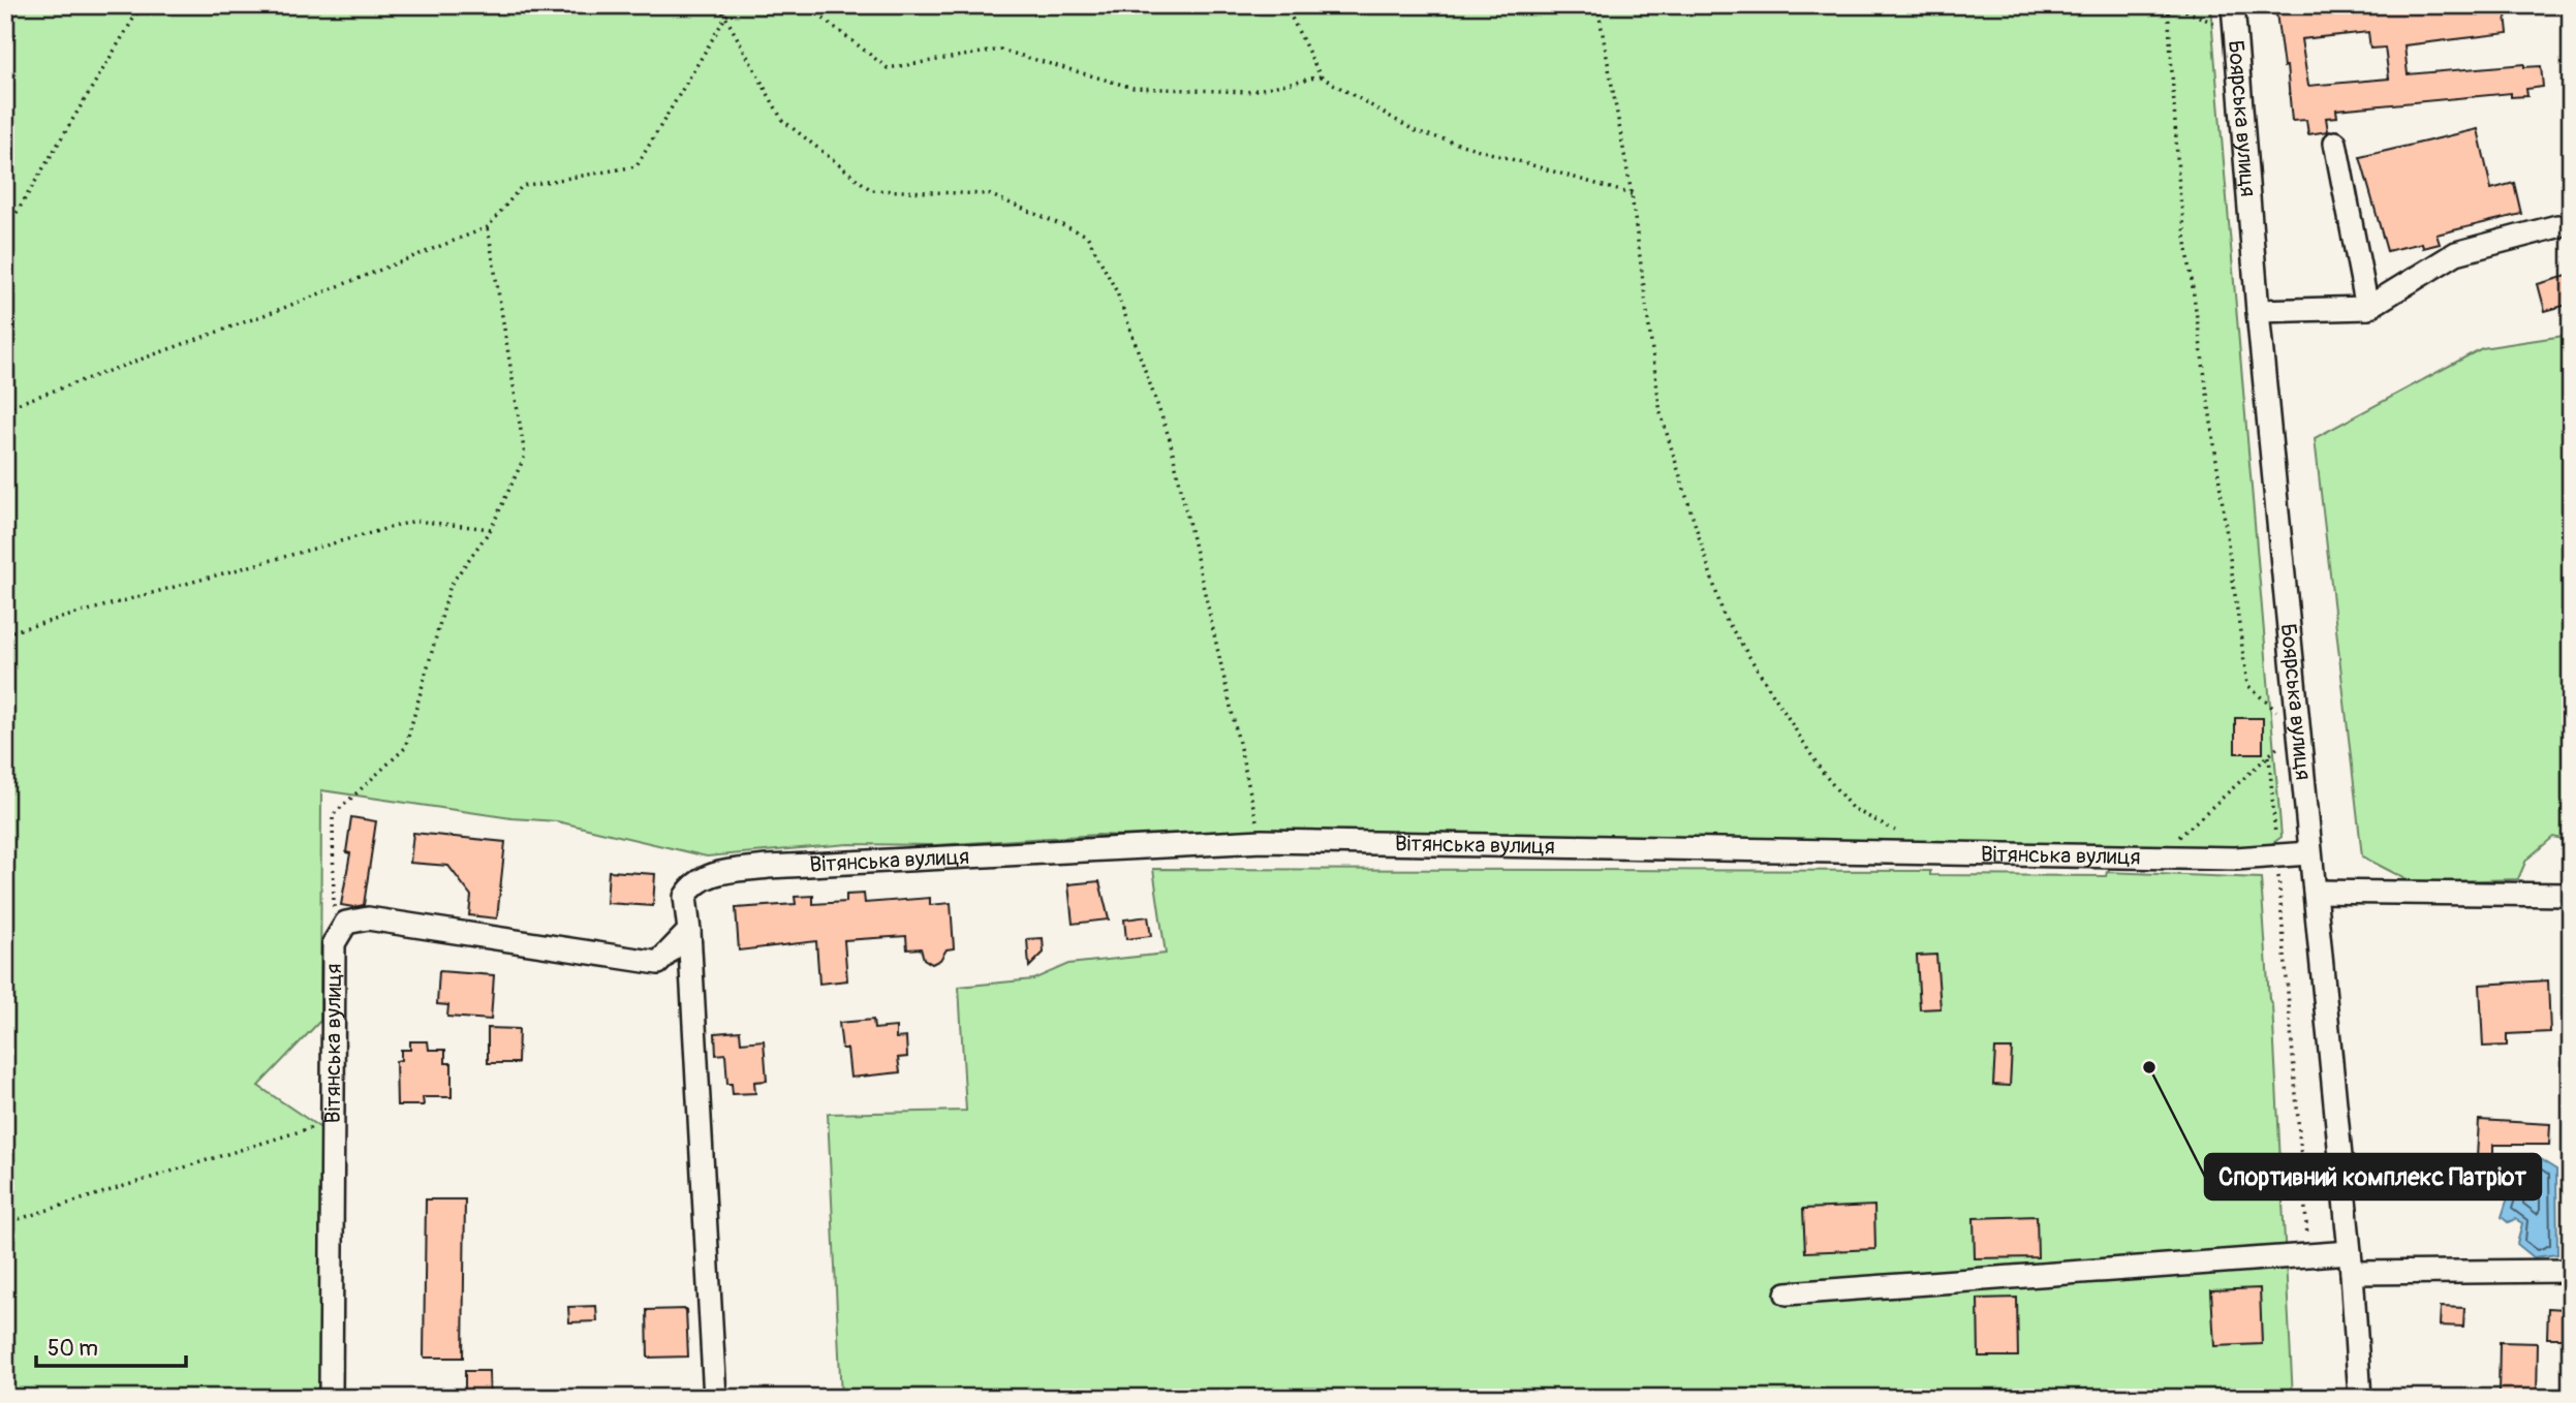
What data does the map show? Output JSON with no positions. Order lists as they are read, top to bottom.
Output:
{
  "streets": {
    "street": ["Боярська вулиця", "Вітянська вулиця"]
  },
  "crossings": [
    ["Боярська вулиця", "Вітянська вулиця"]
  ],
  "places": ["Спортивний комплекс Патріот"],
  "scale_bar": "50 m"
}
